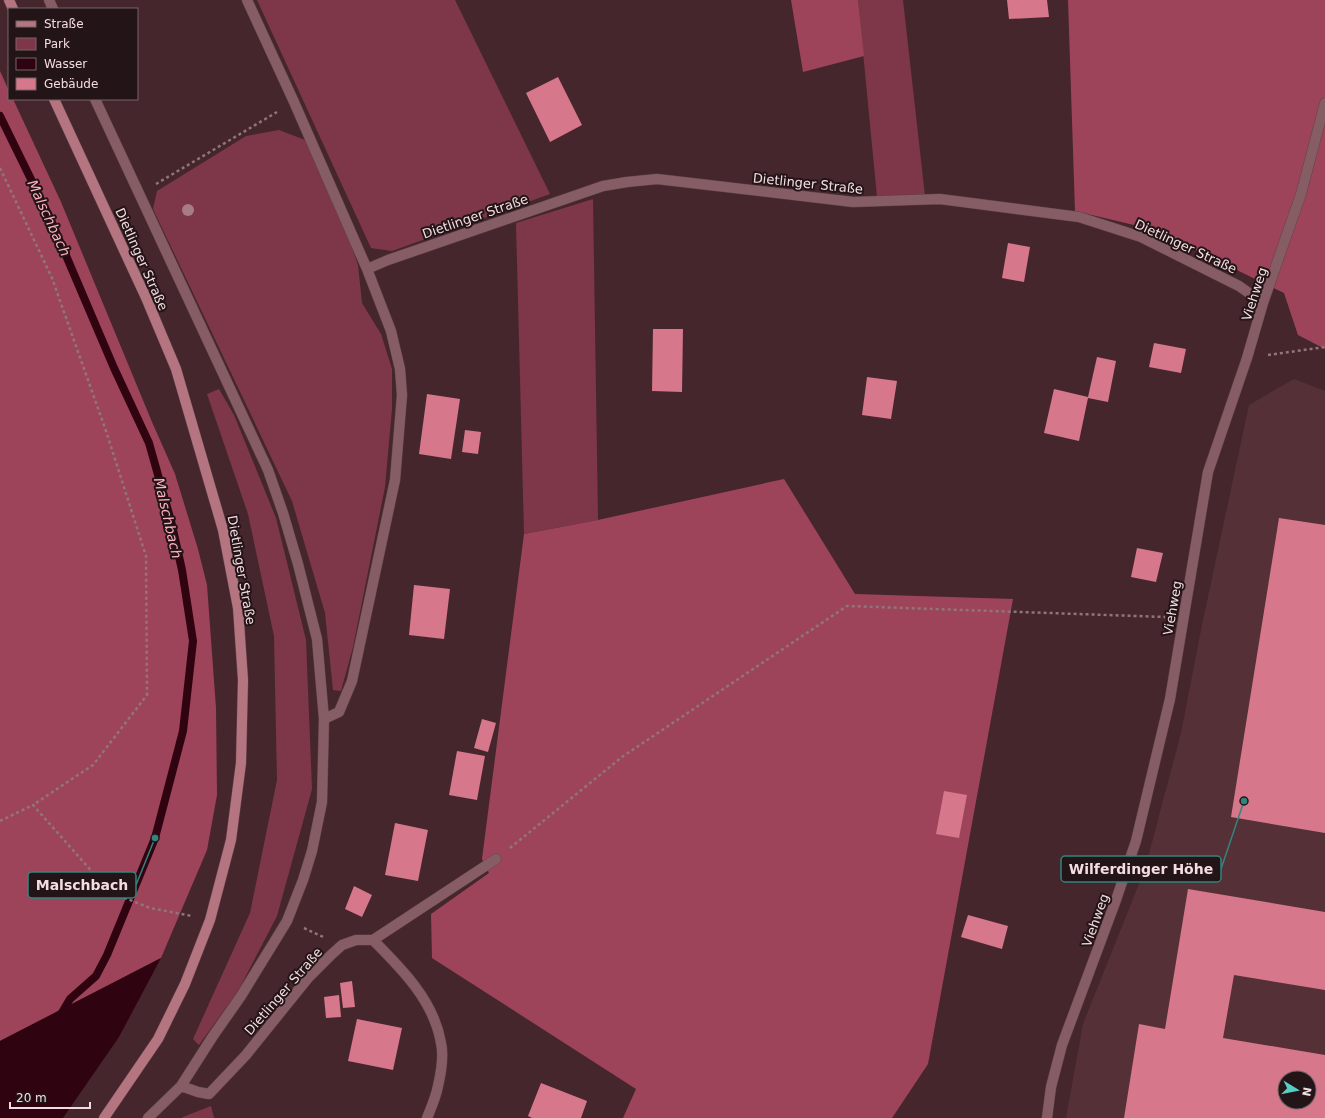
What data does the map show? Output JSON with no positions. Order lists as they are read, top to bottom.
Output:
{
  "streets": {
    "main road": ["Dietlinger Straße"],
    "street": ["Viehweg"]
  },
  "crossings": [
    ["Dietlinger Straße", "Viehweg"]
  ],
  "water": ["Malschbach"],
  "places": ["Wilferdinger Höhe", "Malschbach"],
  "legend": [
    "Straße",
    "Park",
    "Wasser",
    "Gebäude"
  ],
  "scale_bar": "20 m",
  "north": "right"
}
